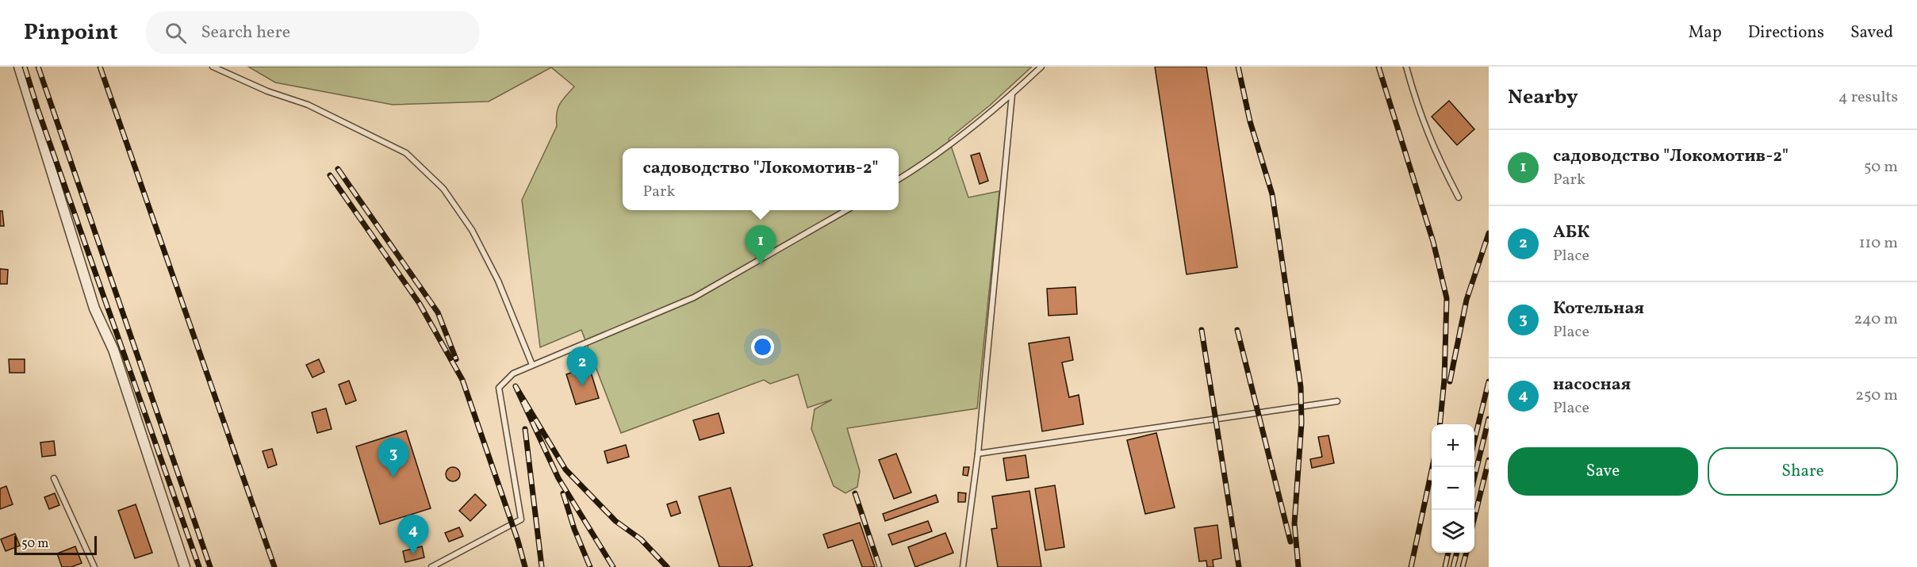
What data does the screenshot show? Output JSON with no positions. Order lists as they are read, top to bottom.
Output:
{
  "scale_bar": "50 m",
  "page": {
    "header": "Pinpoint",
    "search": "Search here",
    "nav": ["Map", "Directions", "Saved"],
    "heading": ["Nearby", "4 results"],
    "list": [
      {
        "mark": "1",
        "name": "садоводство \"Локомотив-2\"",
        "note": "Park",
        "value": "50 m"
      },
      {
        "mark": "2",
        "name": "АБК",
        "note": "Place",
        "value": "110 m"
      },
      {
        "mark": "3",
        "name": "Котельная",
        "note": "Place",
        "value": "240 m"
      },
      {
        "mark": "4",
        "name": "насосная",
        "note": "Place",
        "value": "250 m"
      }
    ],
    "popup": ["садоводство \"Локомотив-2\"", "Park"],
    "pins": [
      "1",
      "2",
      "3",
      "4"
    ],
    "map_buttons": ["+", "−"],
    "buttons": ["Save", "Share"],
    "scale": "50 m"
  }
}
